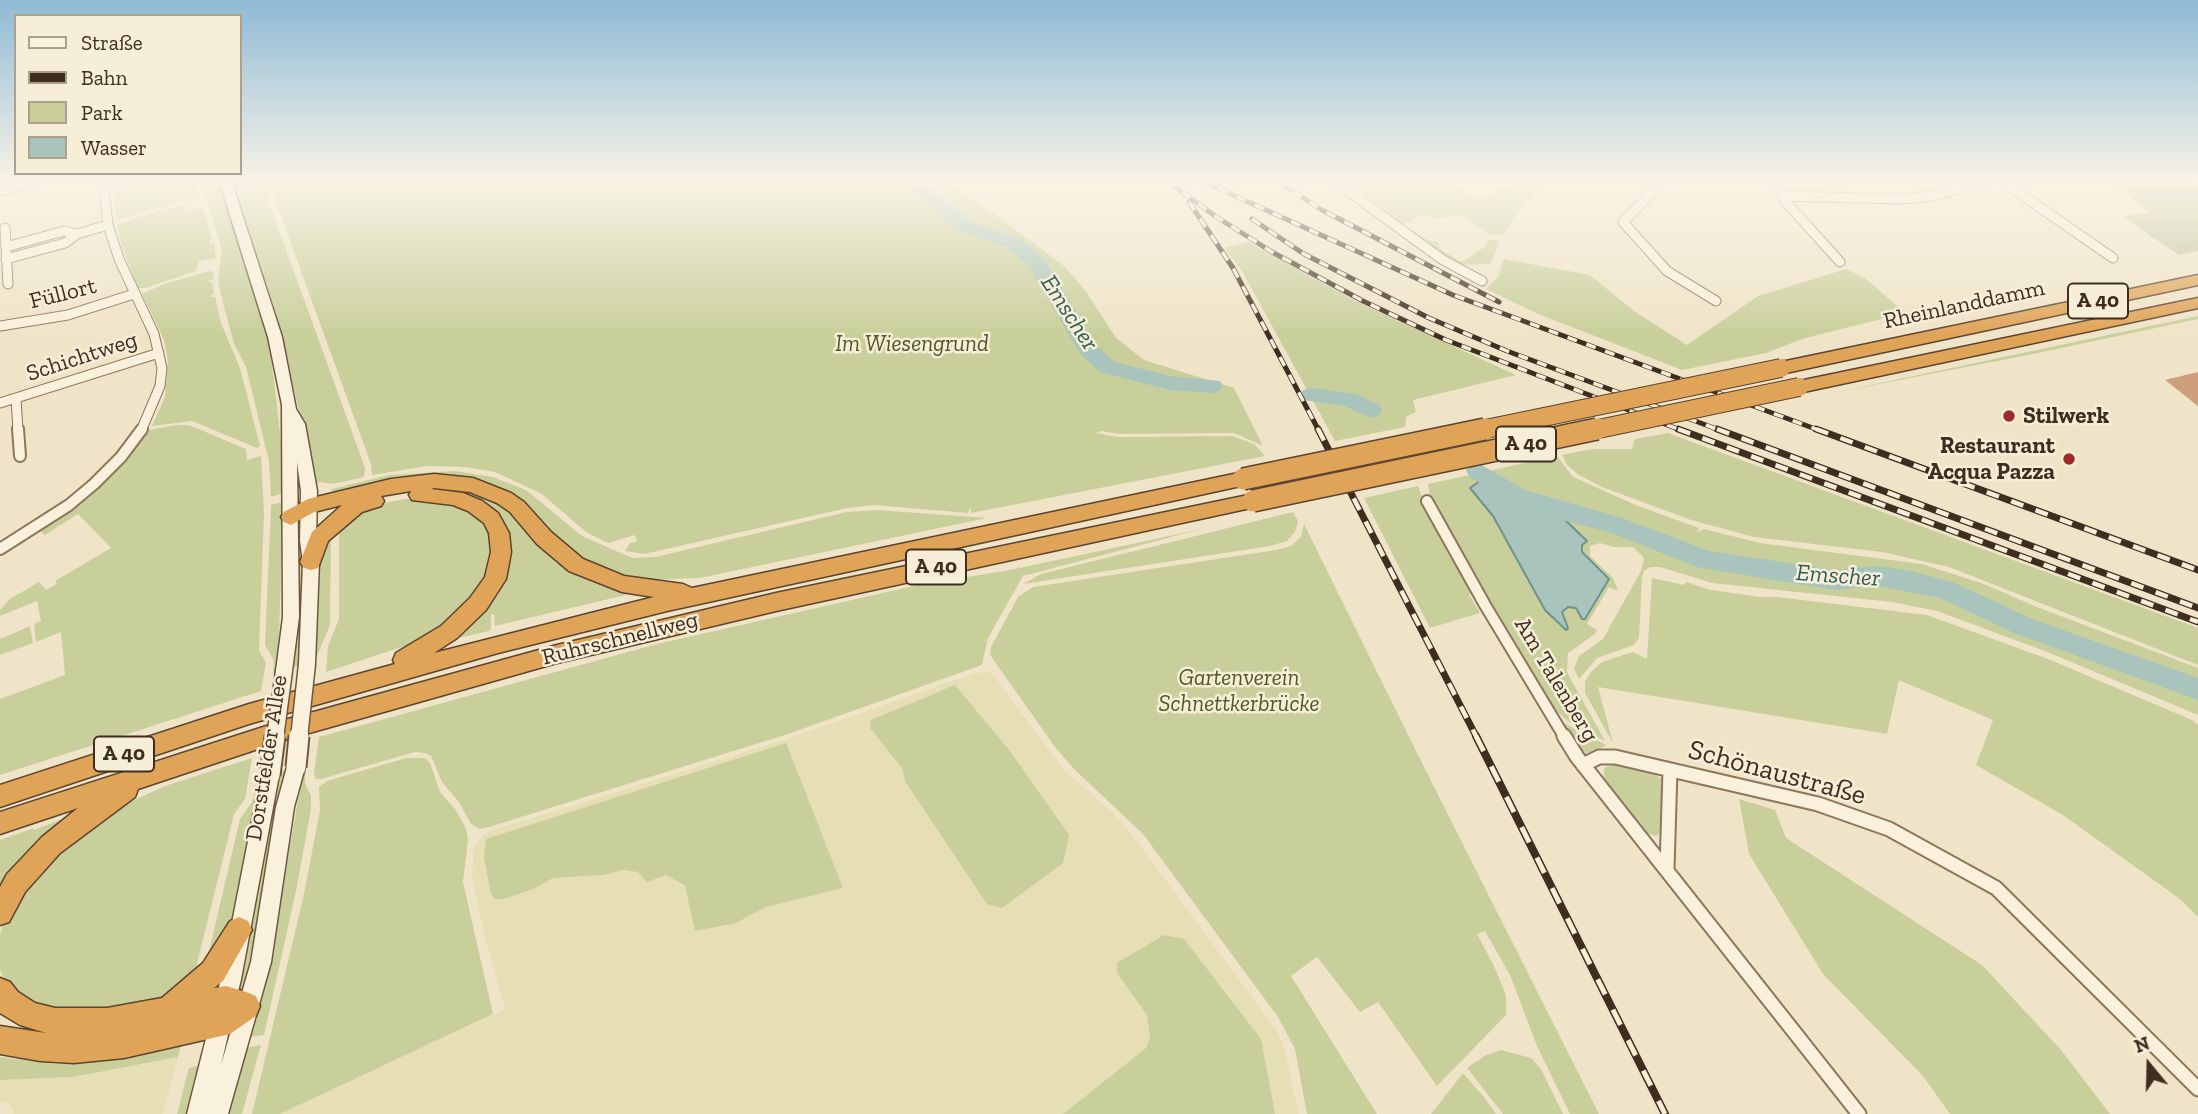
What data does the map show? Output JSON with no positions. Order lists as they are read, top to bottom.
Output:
{
  "streets": {
    "highway": ["A 40", "Rheinlanddamm", "Ruhrschnellweg"],
    "main road": ["Dorstfelder Allee"],
    "street": [
      "Füllort",
      "Schichtweg",
      "Am Talenberg",
      "Schönaustraße"
    ]
  },
  "crossings": [
    ["Rheinlanddamm", "Ruhrschnellweg"],
    ["Am Talenberg", "Schönaustraße"]
  ],
  "water": ["Emscher"],
  "parks": ["Im Wiesengrund", "Gartenverein Schnettkerbrücke"],
  "places": ["Stilwerk", "Restaurant Acqua Pazza"],
  "legend": [
    "Straße",
    "Bahn",
    "Park",
    "Wasser"
  ],
  "north": "top"
}
